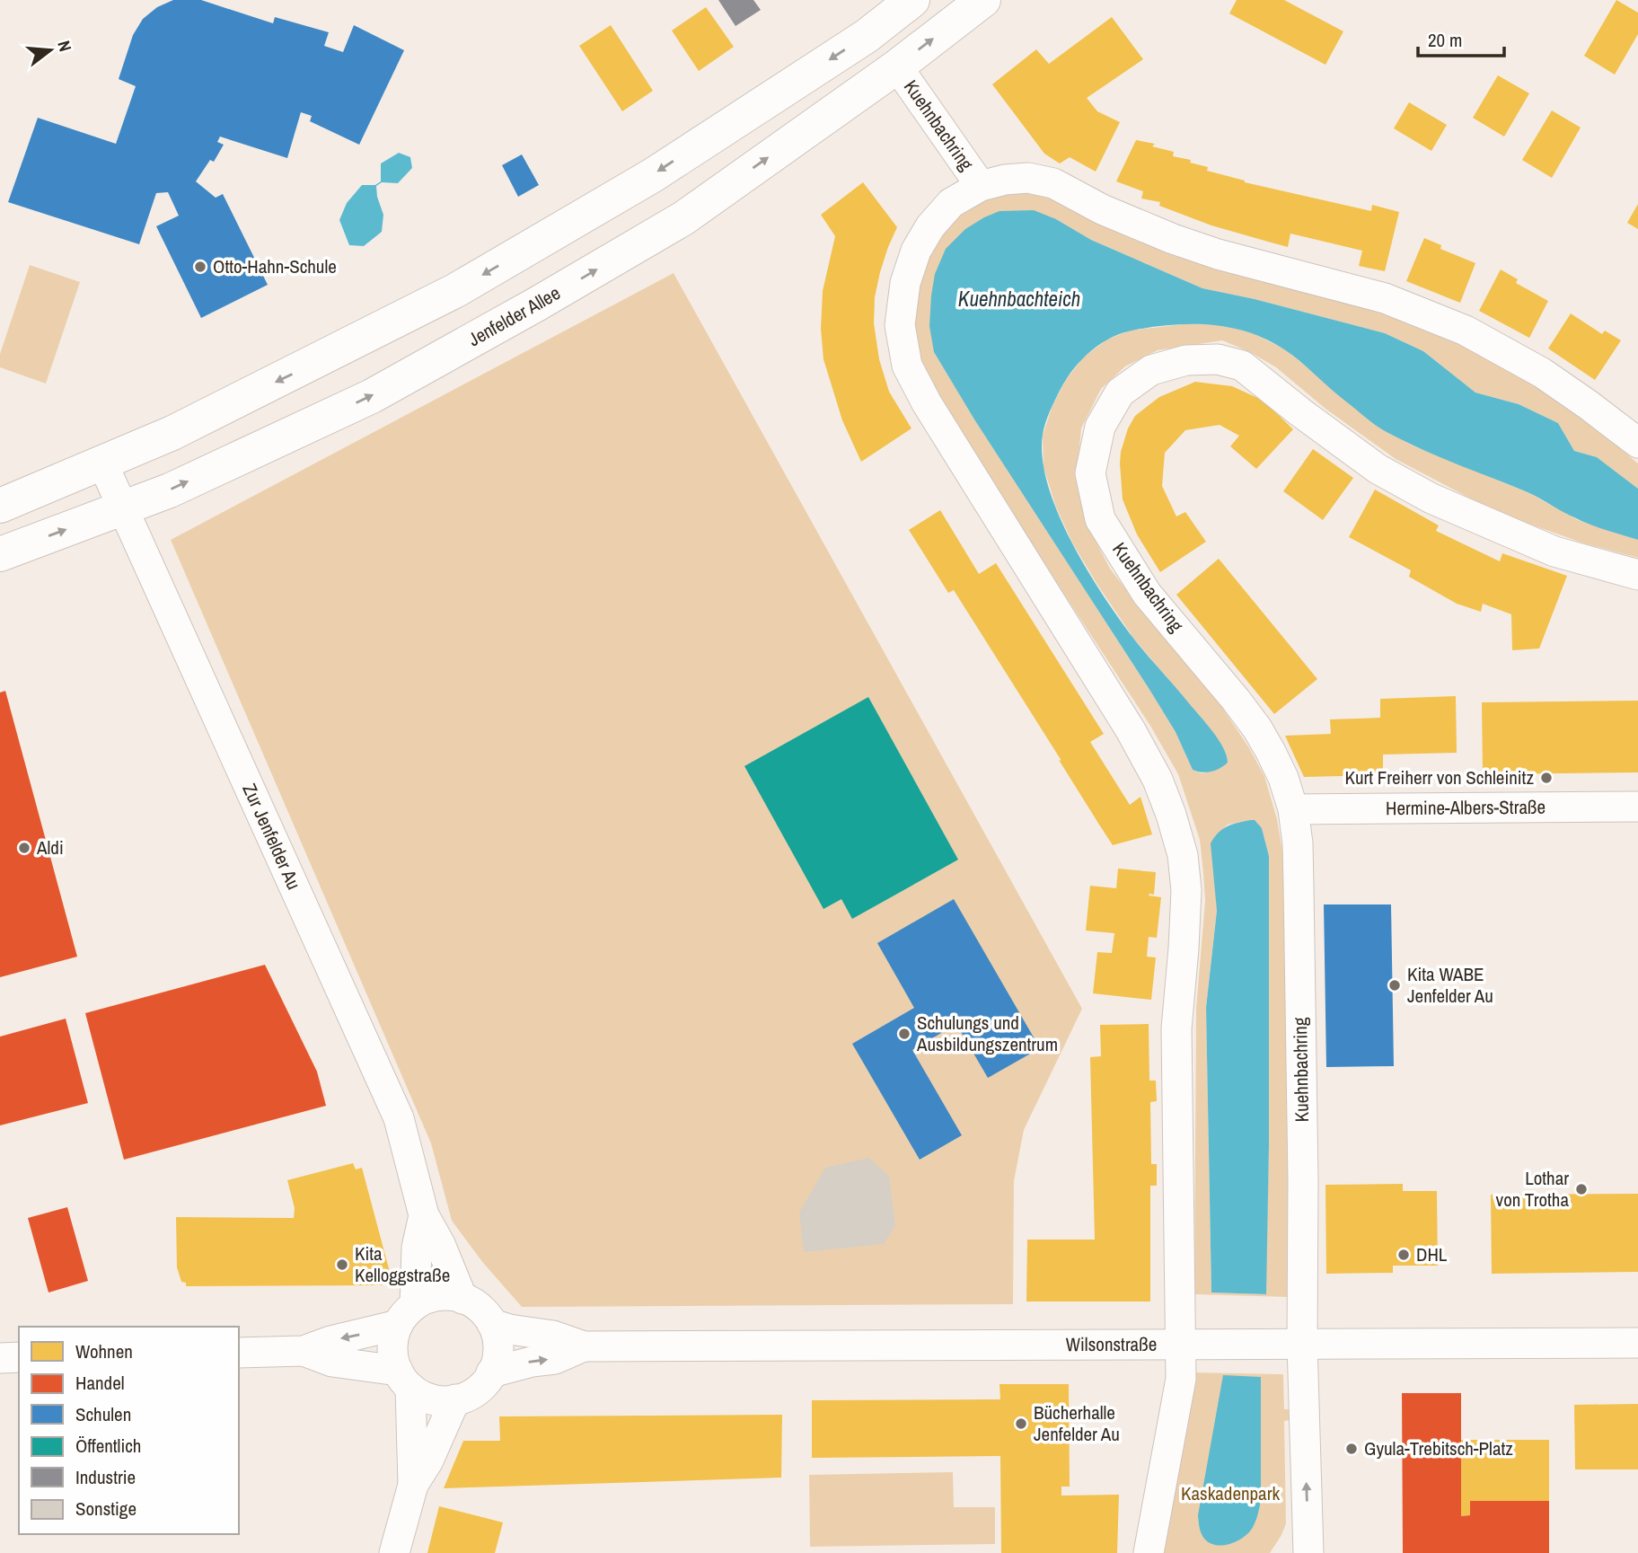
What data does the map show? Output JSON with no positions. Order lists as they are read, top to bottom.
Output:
{
  "streets": {
    "main road": ["Jenfelder Allee"],
    "street": [
      "Kuehnbachring",
      "Hermine-Albers-Straße",
      "Zur Jenfelder Au",
      "Wilsonstraße"
    ]
  },
  "crossings": [
    ["Kuehnbachring", "Jenfelder Allee"],
    ["Kuehnbachring", "Hermine-Albers-Straße"],
    ["Kuehnbachring", "Wilsonstraße"],
    ["Jenfelder Allee", "Zur Jenfelder Au"],
    ["Zur Jenfelder Au", "Wilsonstraße"]
  ],
  "water": ["Kuehnbachteich"],
  "parks": ["Kaskadenpark"],
  "places": [
    "Otto-Hahn-Schule",
    "Kurt Freiherr von Schleinitz",
    "Aldi",
    "Kita WABE Jenfelder Au",
    "Schulungs und Ausbildungszentrum",
    "Lothar von Trotha",
    "DHL",
    "Kita Kelloggstraße",
    "Bücherhalle Jenfelder Au",
    "Gyula-Trebitsch-Platz"
  ],
  "legend": [
    "Wohnen",
    "Handel",
    "Schulen",
    "Öffentlich",
    "Industrie",
    "Sonstige"
  ],
  "scale_bar": "20 m",
  "north": "right"
}
